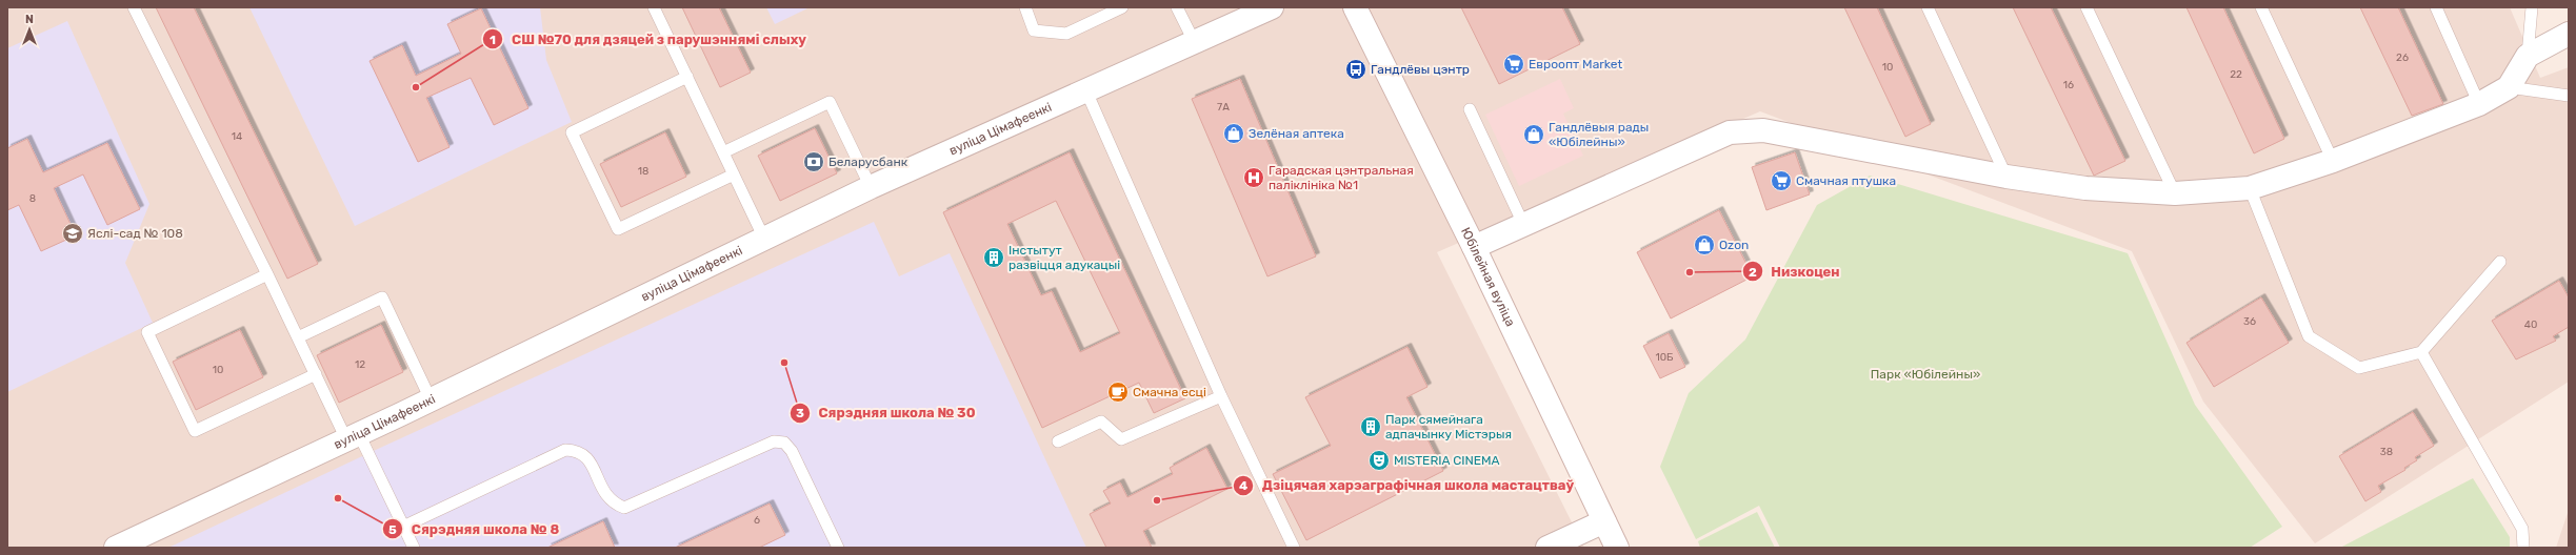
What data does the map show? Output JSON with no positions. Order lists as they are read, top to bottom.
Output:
{
  "streets": {
    "street": ["вуліца Цімафеенкі", "Юбілейная вуліца"]
  },
  "parks": ["Парк «Юбілейны»"],
  "places": {
    "supermarket": ["Евроопт Market", "Смачная птушка"],
    "bus stop": ["Гандлёвы цэнтр"],
    "other": [
      "СШ №70 для дзяцей з парушэннямі слыху",
      "Низкоцен",
      "Сярэдняя школа № 30",
      "Сярэдняя школа № 8",
      "Дзіцячая харэаграфічная школа мастацтваў"
    ],
    "shop": ["Зелёная аптека", "Гандлёвыя рады «Юбілейны»", "Ozon"],
    "bank": ["Беларусбанк"],
    "hospital": ["Гарадская цэнтральная паліклініка №1"],
    "school or university": ["Яслі-сад № 108"],
    "building": ["Інстытут развіцця адукацыі", "Парк сямейнага адпачынку Містэрыя"],
    "cafe": ["Смачна есцi"],
    "theatre": ["MISTERIA CINEMA"]
  },
  "house_numbers": [
    "26",
    "10",
    "22",
    "16",
    "7А",
    "14",
    "18",
    "8",
    "36",
    "40",
    "10Б",
    "12",
    "10",
    "38",
    "6"
  ],
  "north": "top"
}
